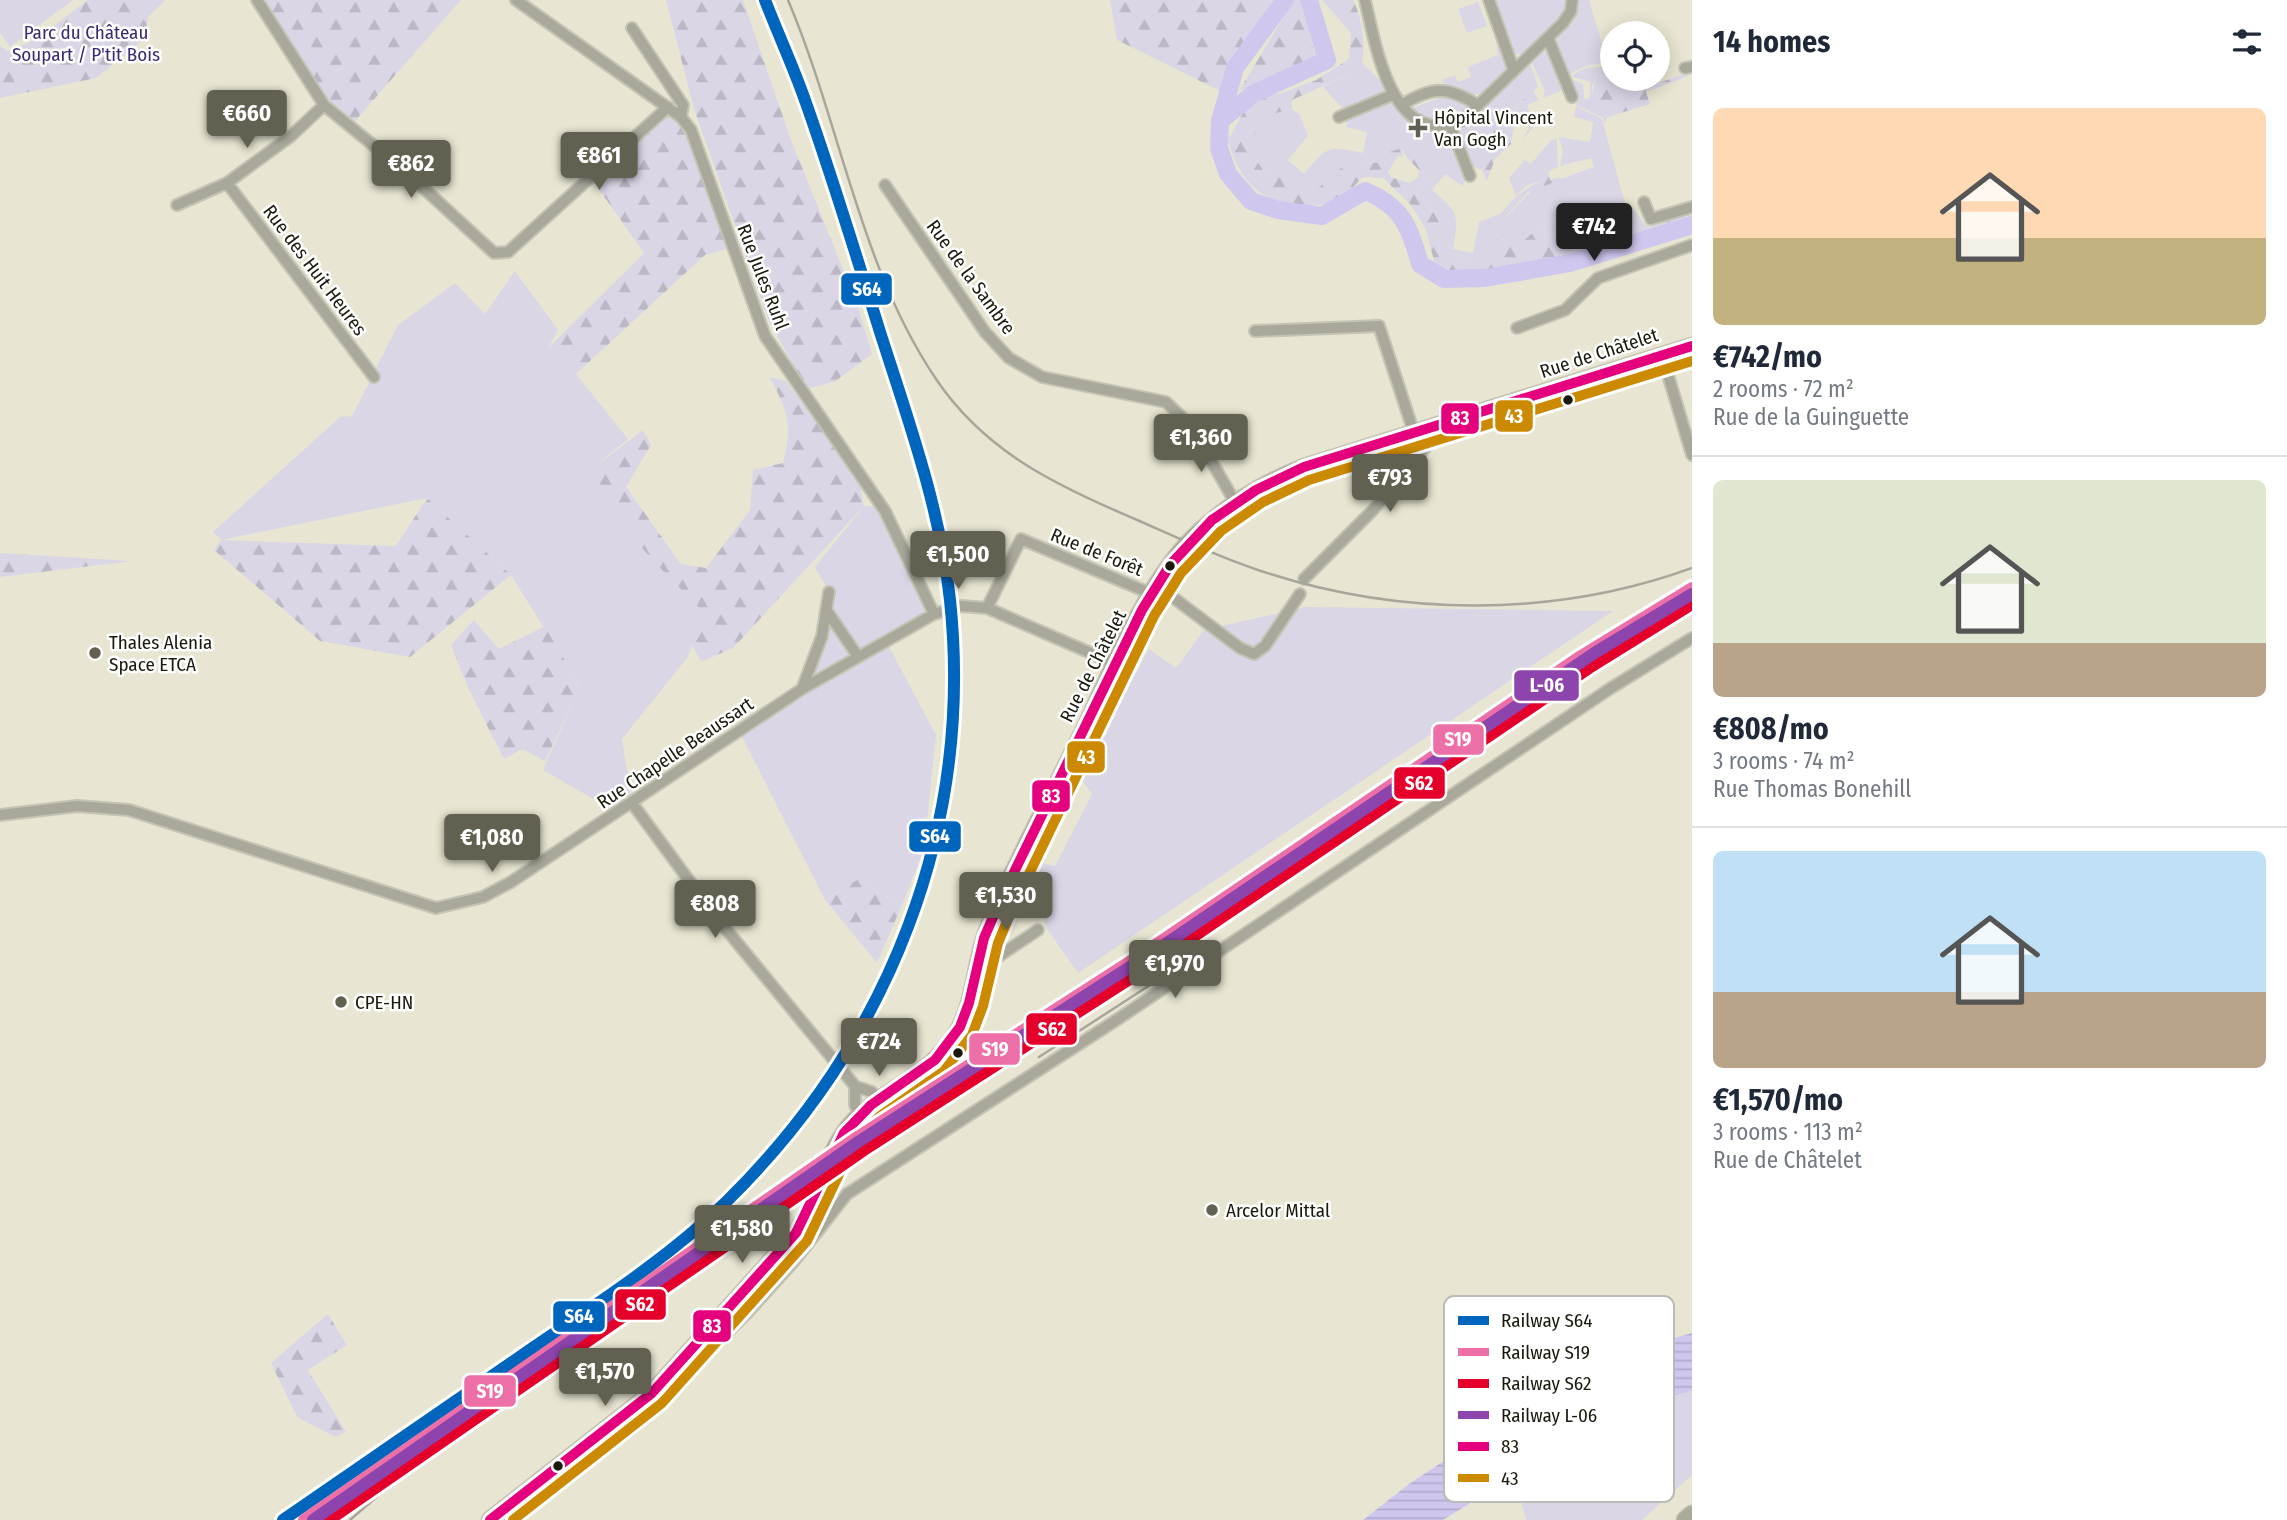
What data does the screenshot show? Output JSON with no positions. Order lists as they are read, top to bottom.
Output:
{
  "streets": {
    "main road": ["Rue de Châtelet"],
    "street": [
      "Rue des Huit Heures",
      "Rue Jules Ruhl",
      "Rue de la Sambre",
      "Rue de Forêt",
      "Rue Chapelle Beaussart"
    ]
  },
  "crossings": [
    ["Rue Jules Ruhl", "Rue Chapelle Beaussart"],
    ["Rue de la Sambre", "Rue de Châtelet"],
    ["Rue de Châtelet", "Rue de Forêt"],
    ["Rue de Châtelet", "Rue Chapelle Beaussart"],
    ["Rue de Forêt", "Rue Chapelle Beaussart"]
  ],
  "parks": ["Parc du Château Soupart / P'tit Bois"],
  "places": {
    "health": ["Hôpital Vincent Van Gogh"],
    "other": ["Thales Alenia Space ETCA", "CPE-HN", "Arcelor Mittal"]
  },
  "lines": [
    "rail line S64",
    "transit line 83",
    "transit line 43",
    "rail line S19",
    "rail line L-06",
    "rail line S62"
  ],
  "legend": [
    "Railway S64",
    "Railway S19",
    "Railway S62",
    "Railway L-06",
    "83",
    "43"
  ],
  "page": {
    "heading": "14 homes",
    "list": [
      {
        "name": "€742/mo",
        "note": "2 rooms · 72 m² · Rue de la Guinguette"
      },
      {
        "name": "€808/mo",
        "note": "3 rooms · 74 m² · Rue Thomas Bonehill"
      },
      {
        "name": "€1,570/mo",
        "note": "3 rooms · 113 m² · Rue de Châtelet"
      }
    ],
    "price": [
      "€660",
      "€861",
      "€862",
      "€742",
      "€1,360",
      "€793",
      "€1,500",
      "€1,080",
      "€1,530",
      "€808",
      "€1,970",
      "€724",
      "€1,580",
      "€1,570"
    ]
  }
}
